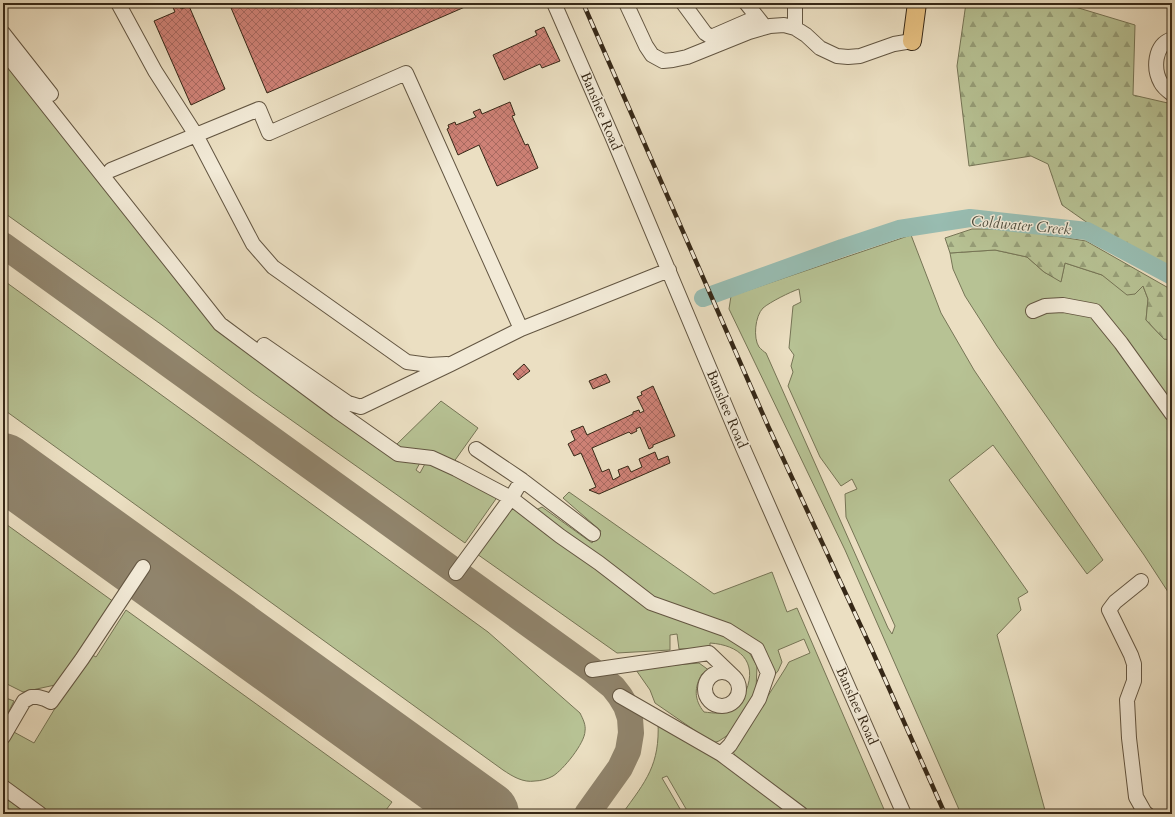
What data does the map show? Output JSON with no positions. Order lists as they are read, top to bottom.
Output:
{
  "streets": {
    "street": ["Banshee Road"]
  },
  "water": ["Coldwater Creek"]
}
